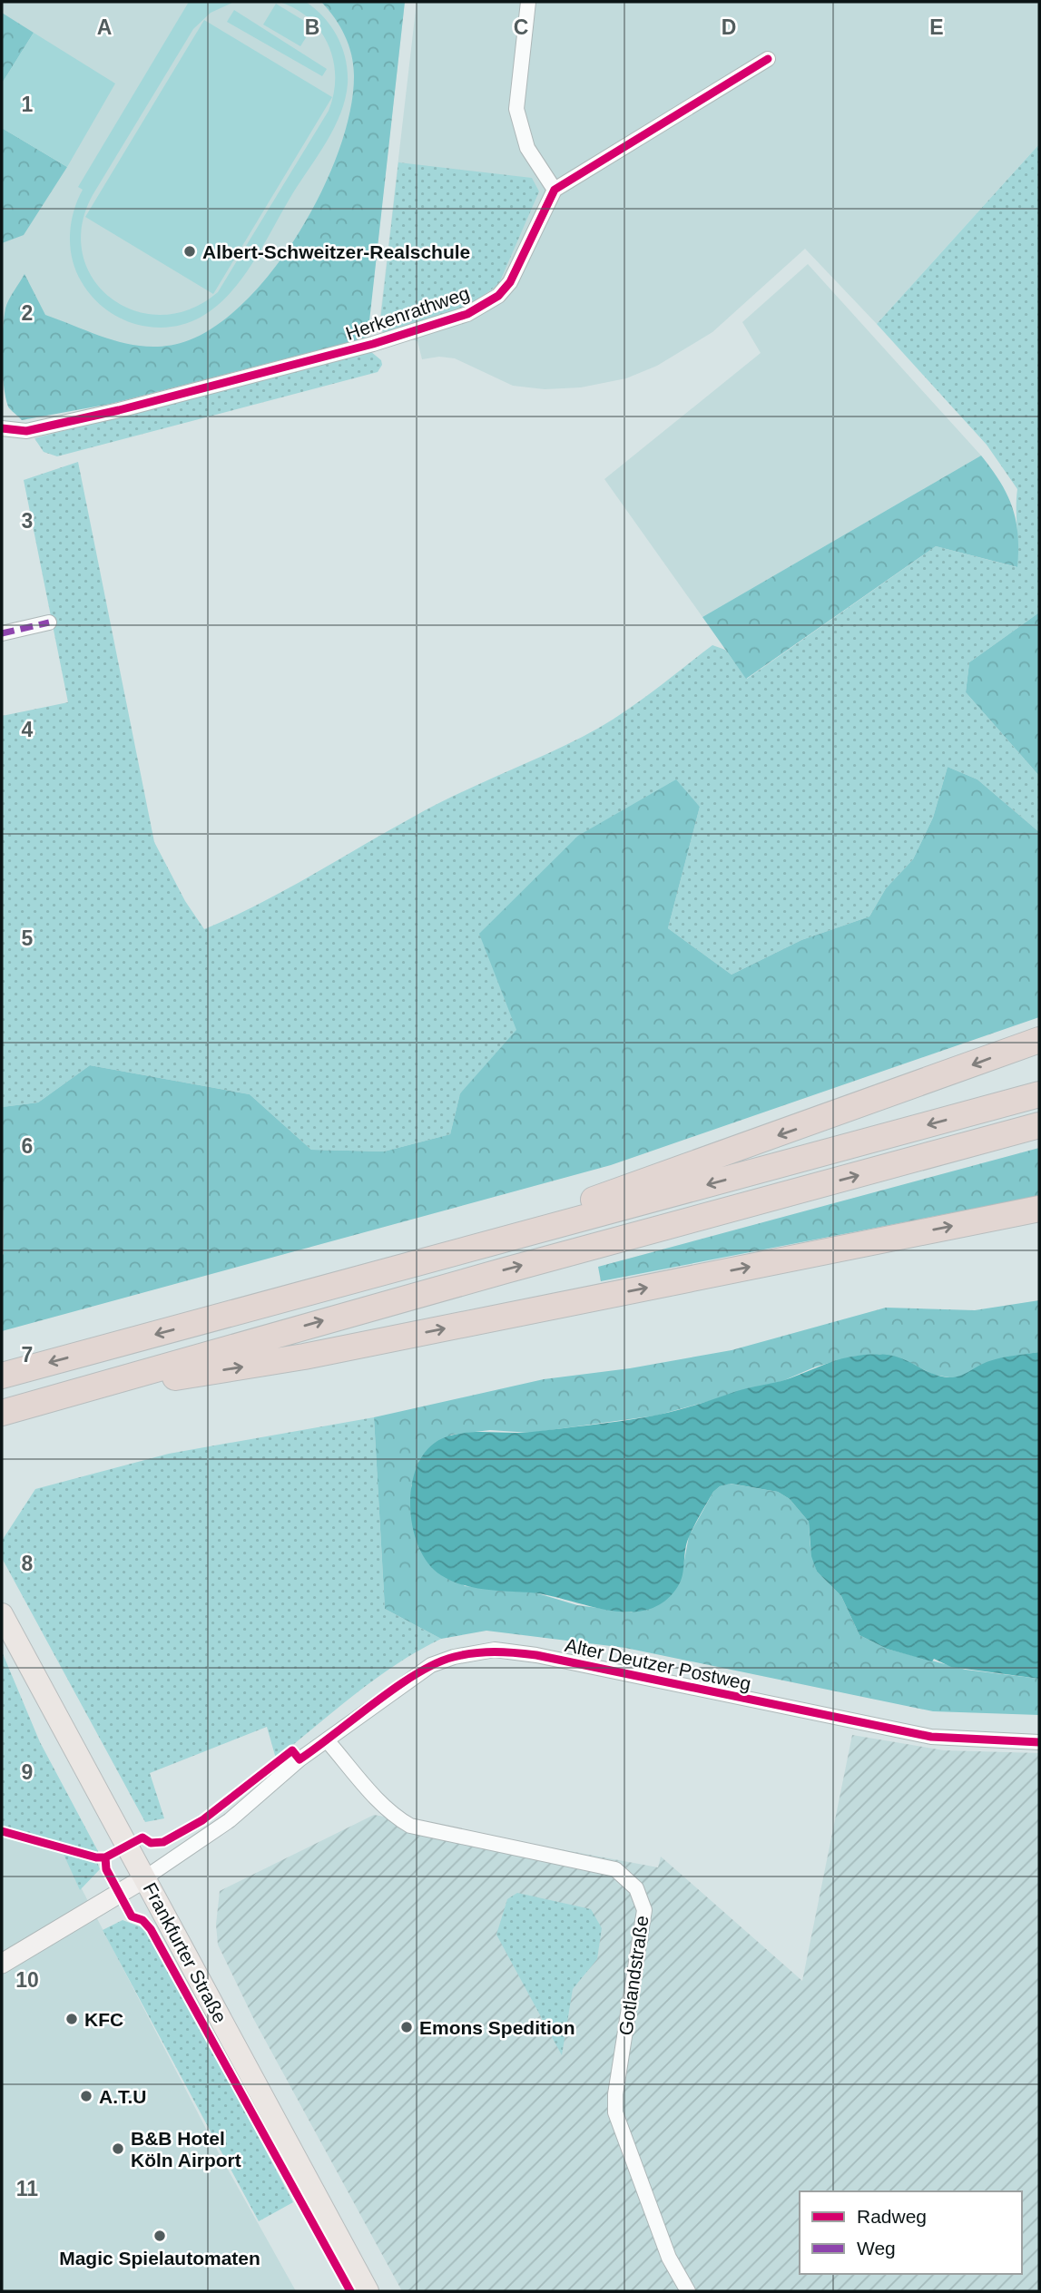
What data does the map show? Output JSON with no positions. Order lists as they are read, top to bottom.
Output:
{
  "streets": {
    "main road": ["Frankfurter Straße"],
    "street": ["Herkenrathweg", "Alter Deutzer Postweg", "Gotlandstraße"]
  },
  "crossings": [
    ["Alter Deutzer Postweg", "Frankfurter Straße"],
    ["Alter Deutzer Postweg", "Gotlandstraße"]
  ],
  "places": [
    "Albert-Schweitzer-Realschule",
    "KFC",
    "Emons Spedition",
    "A.T.U",
    "B&B Hotel Köln Airport",
    "Magic Spielautomaten"
  ],
  "legend": ["Radweg", "Weg"],
  "grid": {
    "columns": [
      "A",
      "B",
      "C",
      "D",
      "E"
    ],
    "rows": [
      "1",
      "2",
      "3",
      "4",
      "5",
      "6",
      "7",
      "8",
      "9",
      "10",
      "11"
    ]
  }
}
